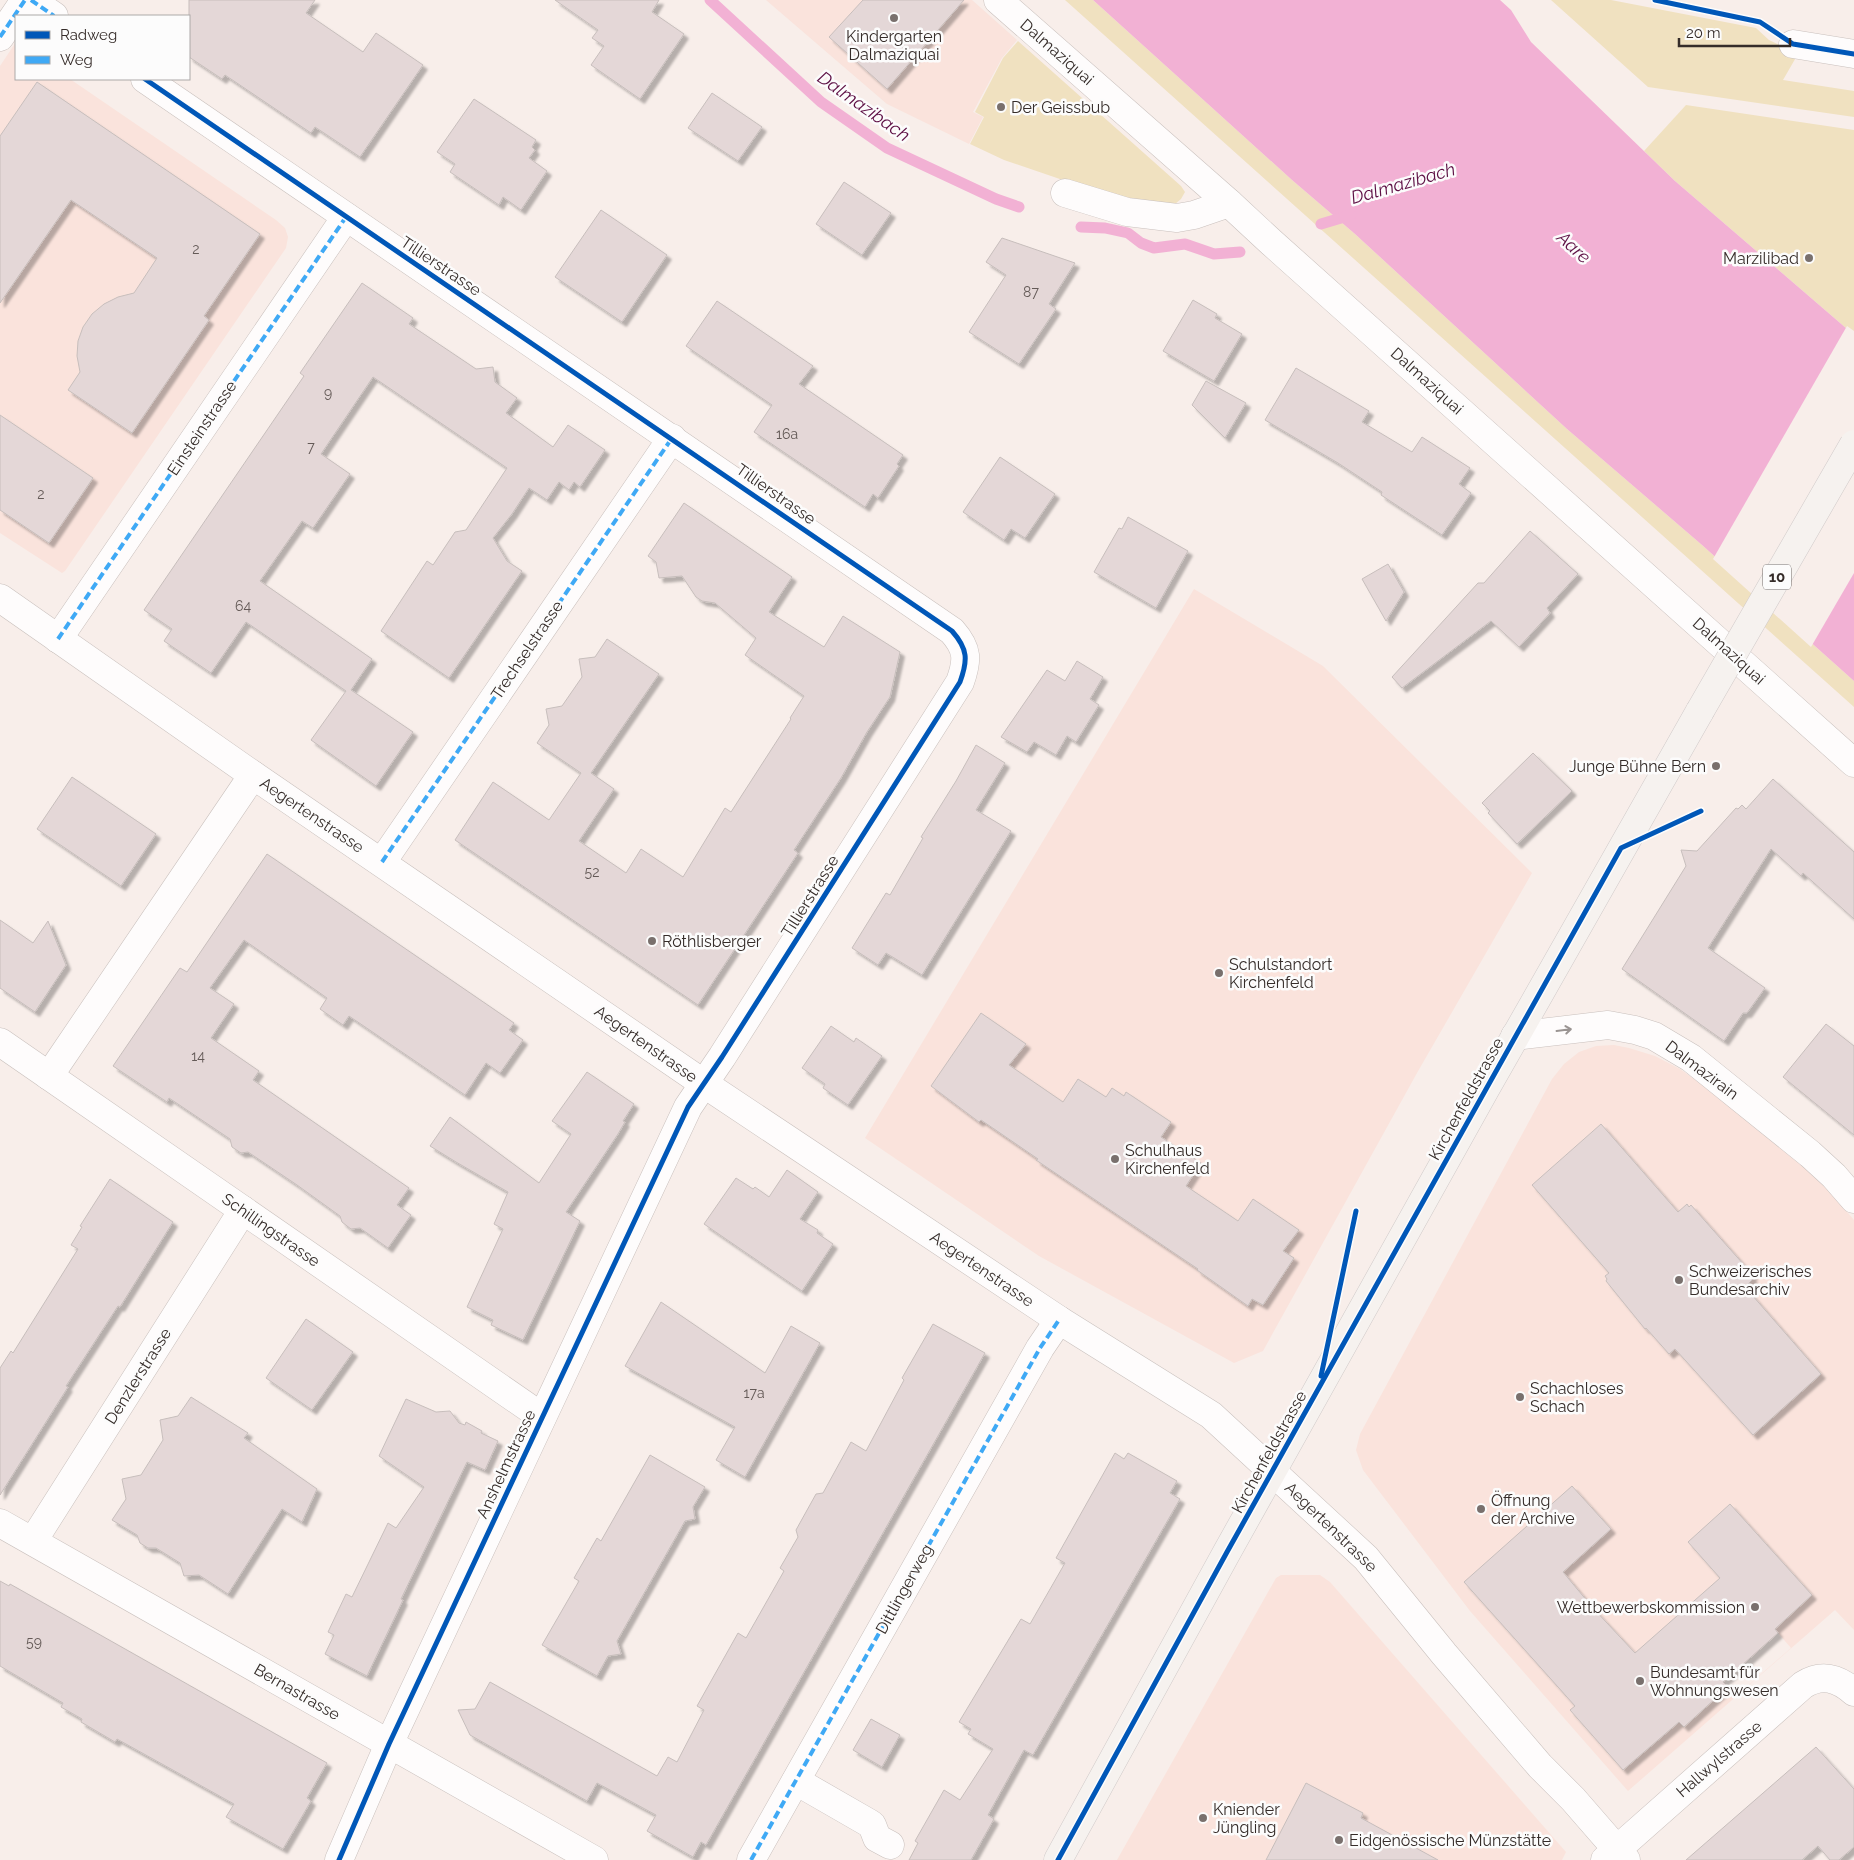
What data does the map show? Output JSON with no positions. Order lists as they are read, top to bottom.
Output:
{
  "streets": {
    "main road": ["10", "Kirchenfeldstrasse"],
    "street": [
      "Dalmaziquai",
      "Tillierstrasse",
      "Einsteinstrasse",
      "Trechselstrasse",
      "Aegertenstrasse",
      "Dalmazirain",
      "Schillingstrasse",
      "Denzlerstrasse",
      "Anshelmstrasse",
      "Dittlingerweg",
      "Bernastrasse",
      "Hallwylstrasse"
    ]
  },
  "crossings": [
    ["Tillierstrasse", "Einsteinstrasse"],
    ["Tillierstrasse", "Trechselstrasse"],
    ["Tillierstrasse", "Aegertenstrasse"],
    ["Tillierstrasse", "Anshelmstrasse"],
    ["Einsteinstrasse", "Aegertenstrasse"],
    ["Trechselstrasse", "Aegertenstrasse"],
    ["Aegertenstrasse", "Kirchenfeldstrasse"],
    ["Aegertenstrasse", "Schillingstrasse"],
    ["Aegertenstrasse", "Anshelmstrasse"],
    ["Aegertenstrasse", "Dittlingerweg"],
    ["Aegertenstrasse", "Hallwylstrasse"],
    ["Dalmazirain", "Kirchenfeldstrasse"],
    ["Schillingstrasse", "Denzlerstrasse"],
    ["Schillingstrasse", "Anshelmstrasse"],
    ["Denzlerstrasse", "Bernastrasse"],
    ["Anshelmstrasse", "Bernastrasse"]
  ],
  "one_way": ["Dalmazirain"],
  "water": ["Dalmazibach", "Aare"],
  "places": [
    "Kindergarten Dalmaziquai",
    "Der Geissbub",
    "Marzilibad",
    "Junge Bühne Bern",
    "Röthlisberger",
    "Schulstandort Kirchenfeld",
    "Schulhaus Kirchenfeld",
    "Schweizerisches Bundesarchiv",
    "Schachloses Schach",
    "Öffnung der Archive",
    "Wettbewerbskommission",
    "Bundesamt für Wohnungswesen",
    "Kniender Jüngling",
    "Eidgenössische Münzstätte"
  ],
  "house_numbers": [
    "2",
    "87",
    "9",
    "16a",
    "7",
    "2",
    "64",
    "52",
    "14",
    "17a",
    "59"
  ],
  "legend": ["Radweg", "Weg"],
  "scale_bar": "20 m"
}
